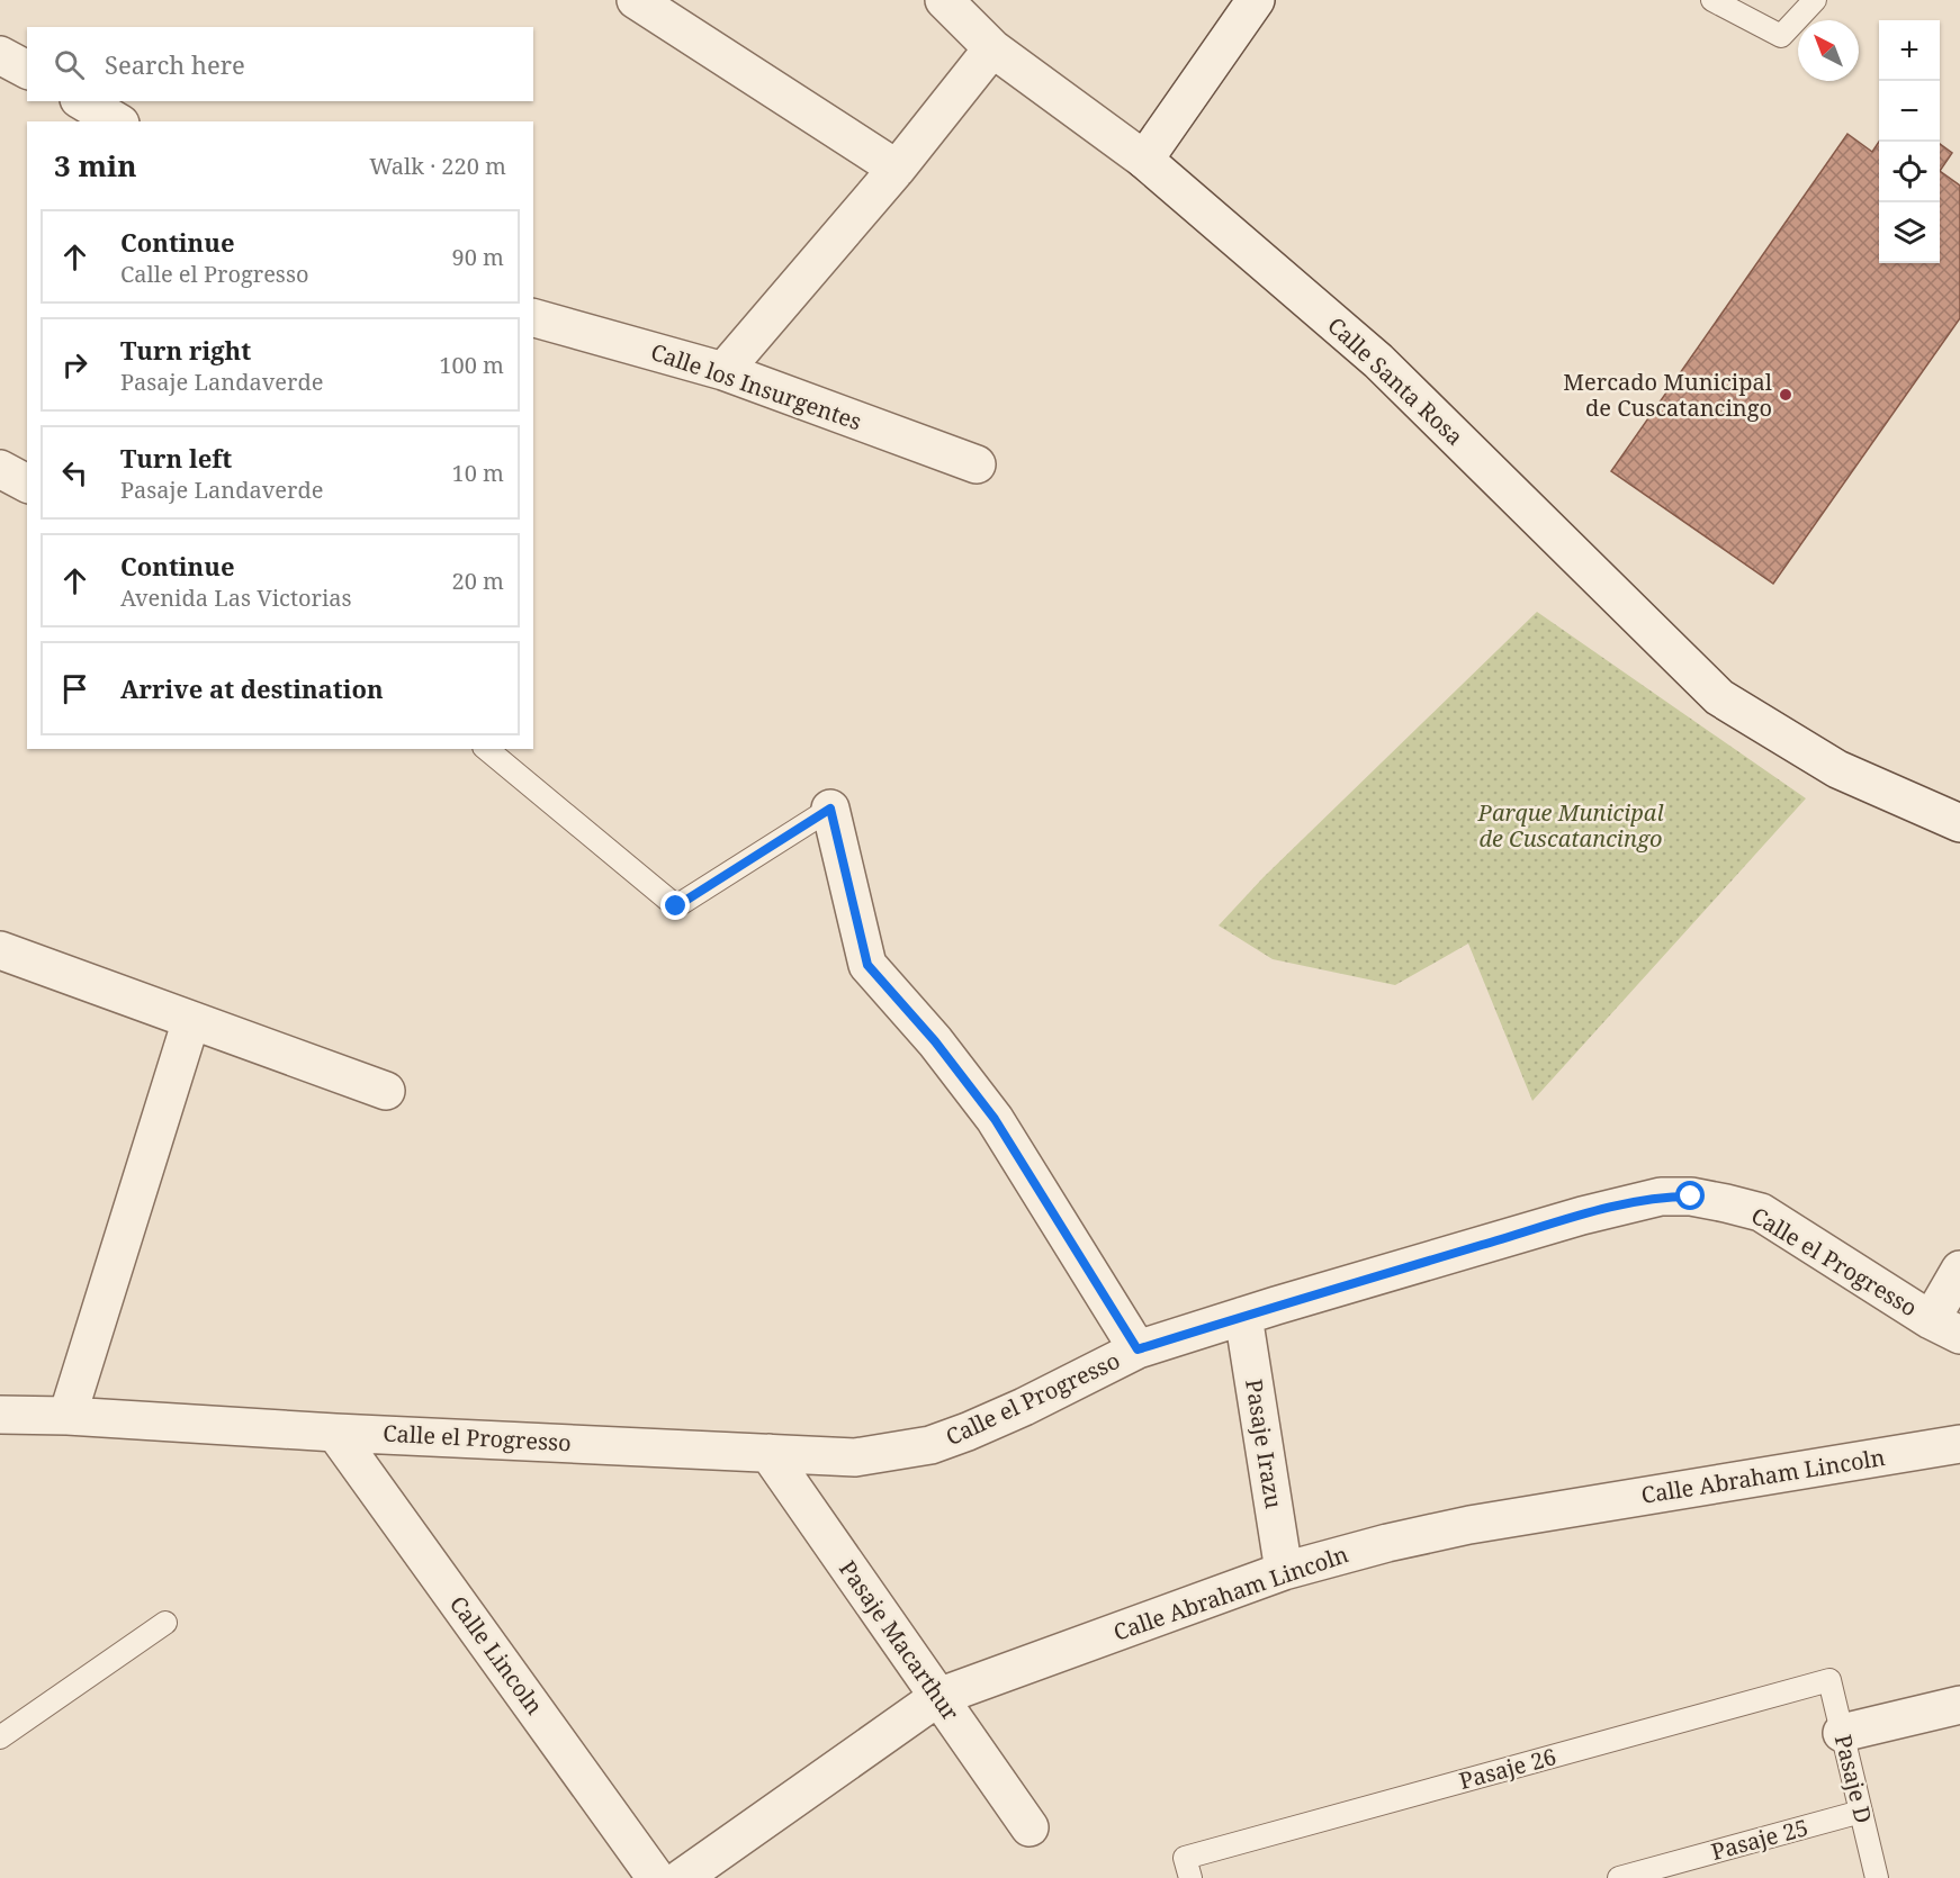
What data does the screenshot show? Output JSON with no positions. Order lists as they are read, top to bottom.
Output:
{
  "streets": {
    "street": [
      "Calle Santa Rosa",
      "Calle los Insurgentes",
      "Calle el Progresso",
      "Pasaje Irazu",
      "Calle Abraham Lincoln",
      "Pasaje Macarthur",
      "Calle Lincoln"
    ],
    "lane": ["Pasaje 26", "Pasaje D", "Pasaje 25"]
  },
  "crossings": [
    ["Calle el Progresso", "Pasaje Irazu"],
    ["Calle el Progresso", "Pasaje Macarthur"],
    ["Calle el Progresso", "Calle Lincoln"],
    ["Pasaje Irazu", "Calle Abraham Lincoln"],
    ["Calle Abraham Lincoln", "Pasaje Macarthur"],
    ["Pasaje 26", "Pasaje D"],
    ["Pasaje D", "Pasaje 25"]
  ],
  "parks": ["Parque Municipal de Cuscatancingo"],
  "places": ["Mercado Municipal de Cuscatancingo"],
  "north": "top left",
  "page": {
    "map_buttons": ["+", "−"],
    "search": "Search here",
    "heading": ["3 min", "Walk · 220 m"],
    "list": [
      ["Continue", "Calle el Progresso", "90 m"],
      ["Turn right", "Pasaje Landaverde", "100 m"],
      ["Turn left", "Pasaje Landaverde", "10 m"],
      ["Continue", "Avenida Las Victorias", "20 m"],
      "Arrive at destination"
    ]
  }
}
